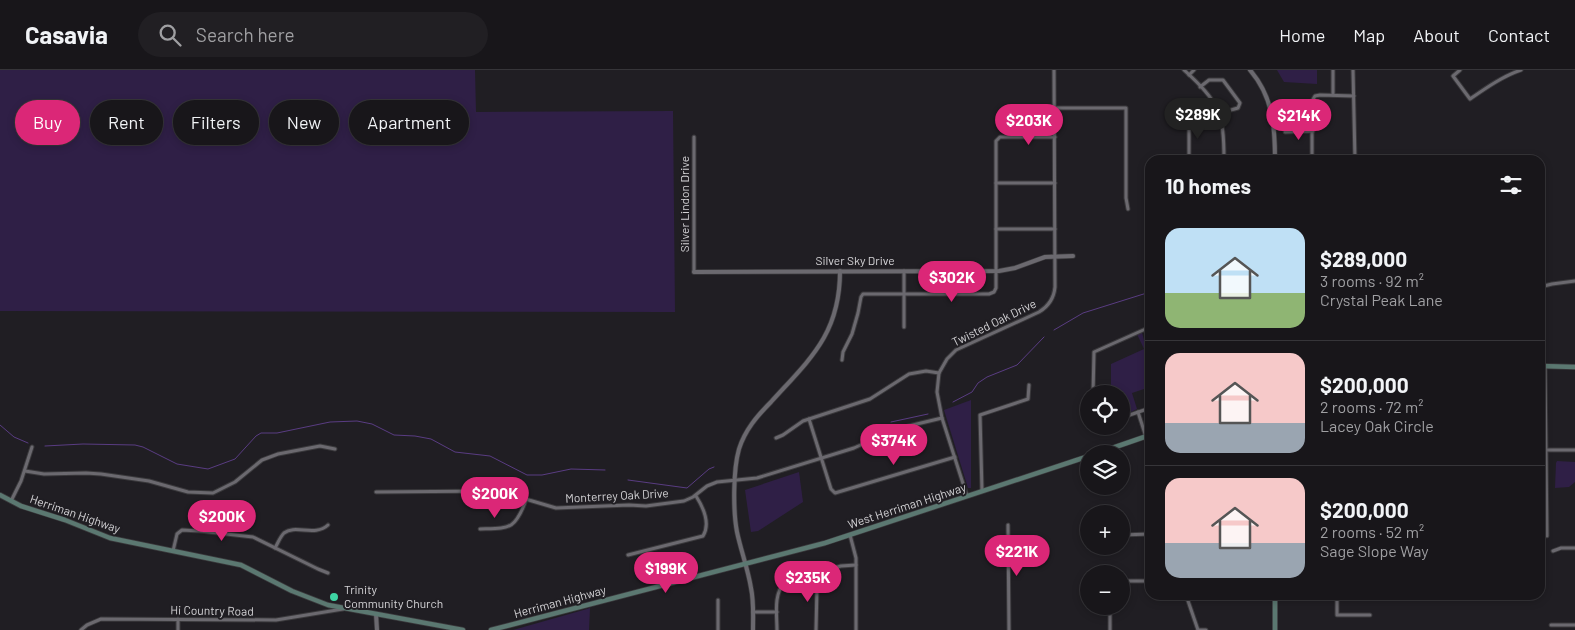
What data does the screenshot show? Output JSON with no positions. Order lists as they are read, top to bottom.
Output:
{
  "streets": {
    "main road": ["West Herriman Highway", "Herriman Highway"],
    "street": [
      "Silver Lindon Drive",
      "Silver Sky Drive",
      "Twisted Oak Drive",
      "Monterrey Oak Drive",
      "Hi Country Road"
    ]
  },
  "crossings": [
    ["Silver Lindon Drive", "Silver Sky Drive"],
    ["Silver Sky Drive", "Twisted Oak Drive"],
    ["West Herriman Highway", "Herriman Highway"],
    ["Herriman Highway", "Hi Country Road"]
  ],
  "places": ["Trinity Community Church"],
  "page": {
    "header": "Casavia",
    "search": "Search here",
    "nav": [
      "Home",
      "Map",
      "About",
      "Contact"
    ],
    "price": [
      "$289K",
      "$214K",
      "$203K",
      "$302K",
      "$374K",
      "$200K",
      "$200K",
      "$221K",
      "$199K",
      "$235K"
    ],
    "chip": [
      "Buy",
      "Rent",
      "Filters",
      "New",
      "Apartment"
    ],
    "heading": "10 homes",
    "list": [
      {
        "name": "$289,000",
        "note": "3 rooms · 92 m² · Crystal Peak Lane"
      },
      {
        "name": "$200,000",
        "note": "2 rooms · 72 m² · Lacey Oak Circle"
      },
      {
        "name": "$200,000",
        "note": "2 rooms · 52 m² · Sage Slope Way"
      }
    ],
    "map_buttons": ["+", "−"]
  }
}
